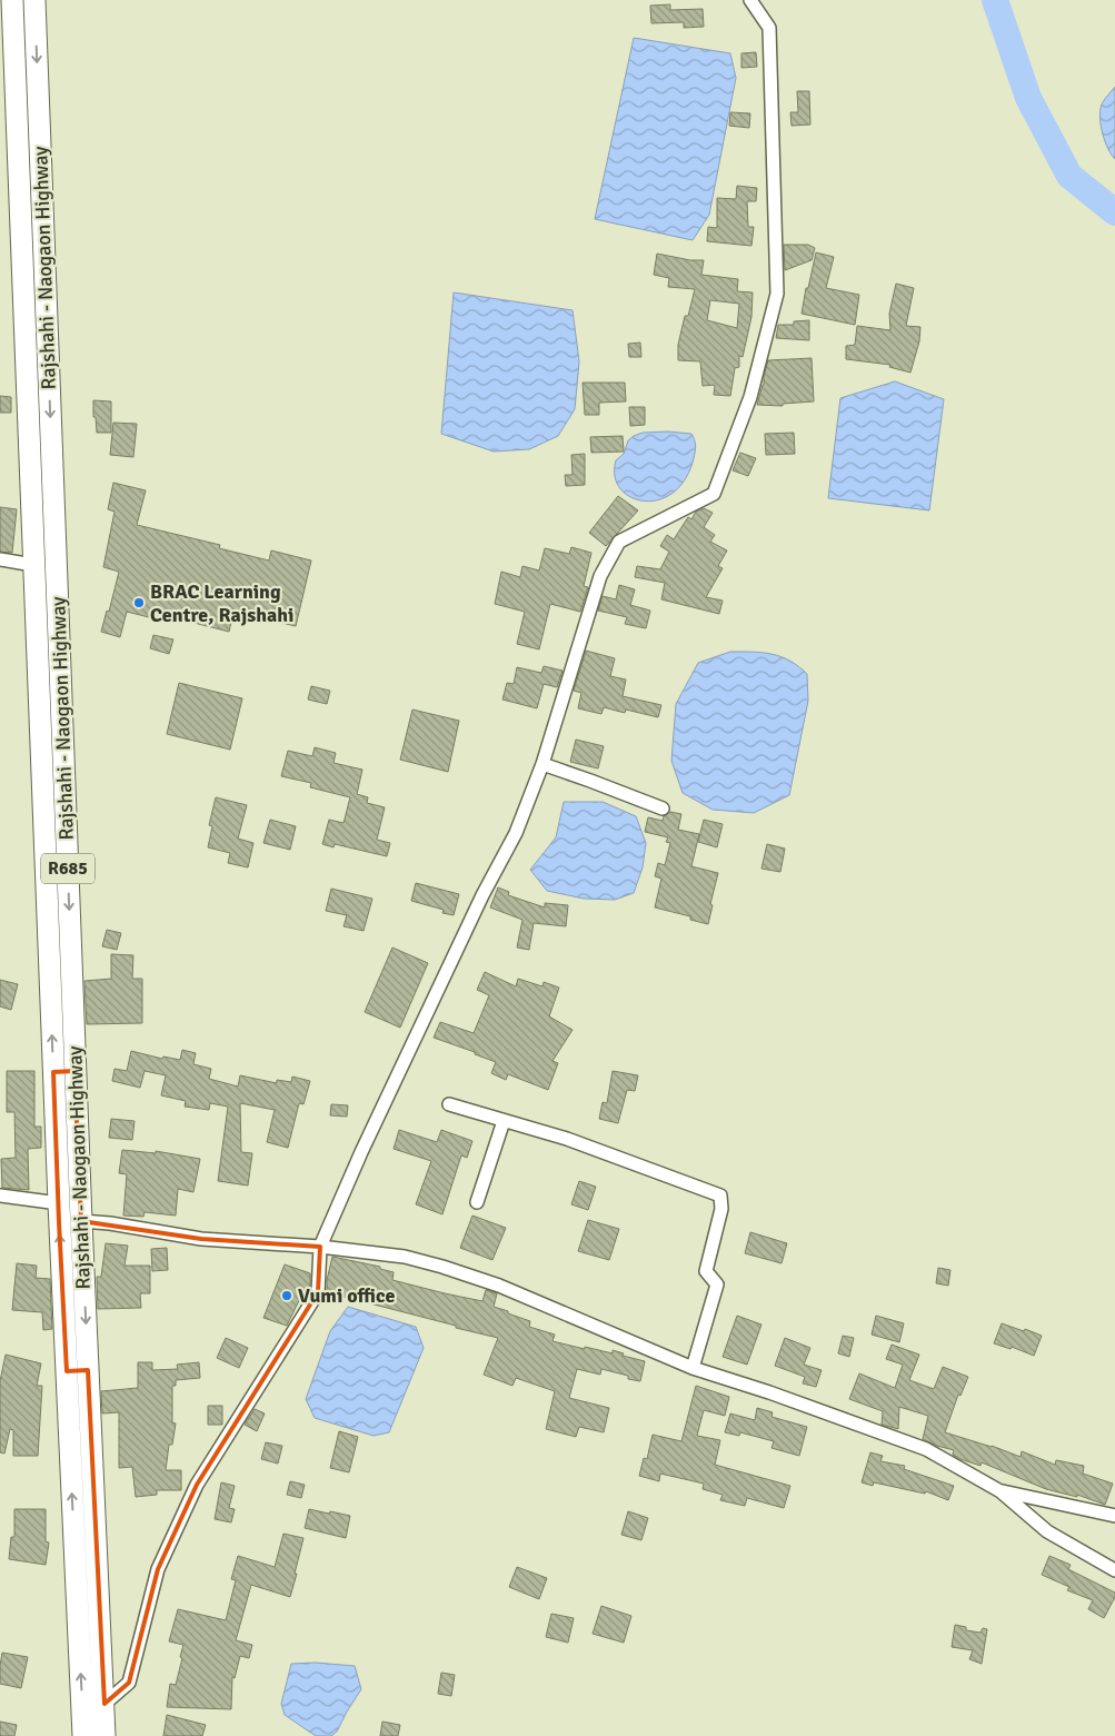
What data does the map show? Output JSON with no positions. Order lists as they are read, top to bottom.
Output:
{
  "streets": {
    "main road": ["Rajshahi - Naogaon Highway", "R685"]
  },
  "places": ["BRAC Learning Centre, Rajshahi", "Vumi office"]
}
